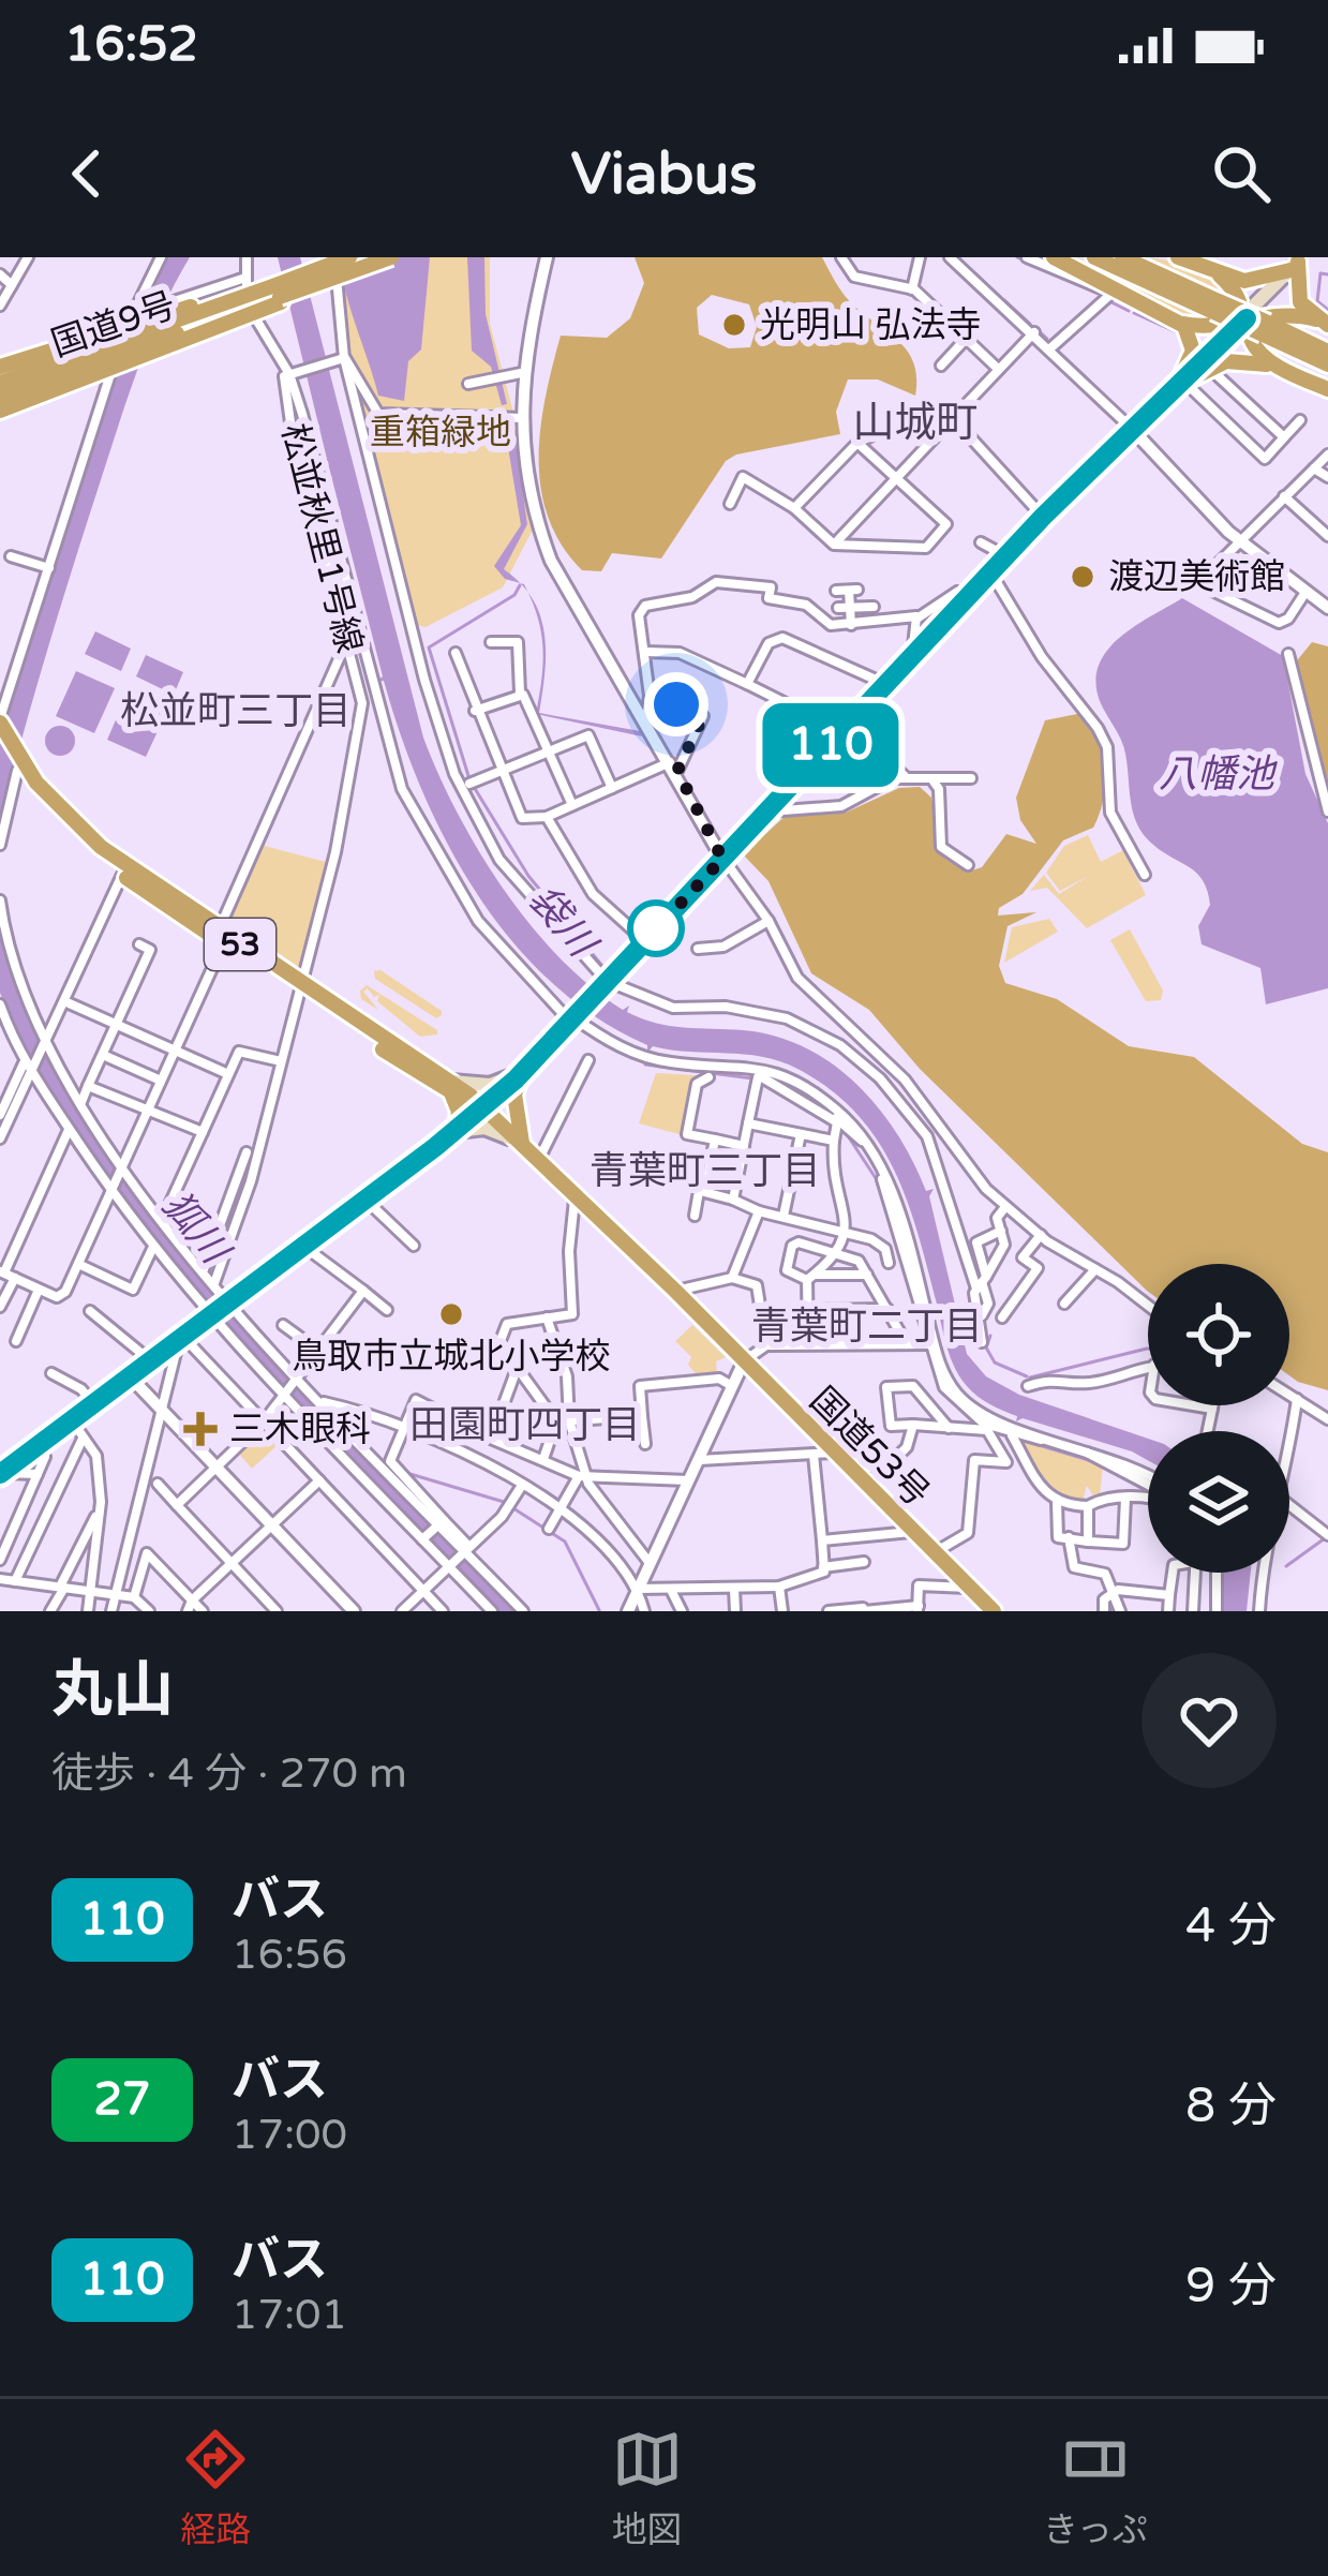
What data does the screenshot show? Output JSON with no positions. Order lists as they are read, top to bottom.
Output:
{
  "streets": {
    "highway": ["国道9号", "53", "国道53号"],
    "street": ["松並秋里1号線"]
  },
  "crossings": [
    ["松並秋里1号線", "国道53号"]
  ],
  "districts": [
    "山城町",
    "松並町三丁目",
    "青葉町三丁目",
    "青葉町二丁目",
    "田園町四丁目"
  ],
  "water": ["八幡池", "袋川", "狐川"],
  "parks": ["重箱緑地"],
  "places": {
    "other": ["光明山 弘法寺", "渡辺美術館", "鳥取市立城北小学校"],
    "health": ["三木眼科"]
  },
  "lines": ["bus line 110"],
  "page": {
    "status": "16:52",
    "header": "Viabus",
    "on_map": "110",
    "heading": ["丸山", "徒歩 · 4 分 · 270 m"],
    "list": [
      {
        "mark": "110",
        "name": "バス",
        "note": "16:56",
        "value": "4 分"
      },
      {
        "mark": "27",
        "name": "バス",
        "note": "17:00",
        "value": "8 分"
      },
      {
        "mark": "110",
        "name": "バス",
        "note": "17:01",
        "value": "9 分"
      }
    ],
    "tabs": ["経路", "地図", "きっぷ"]
  }
}
